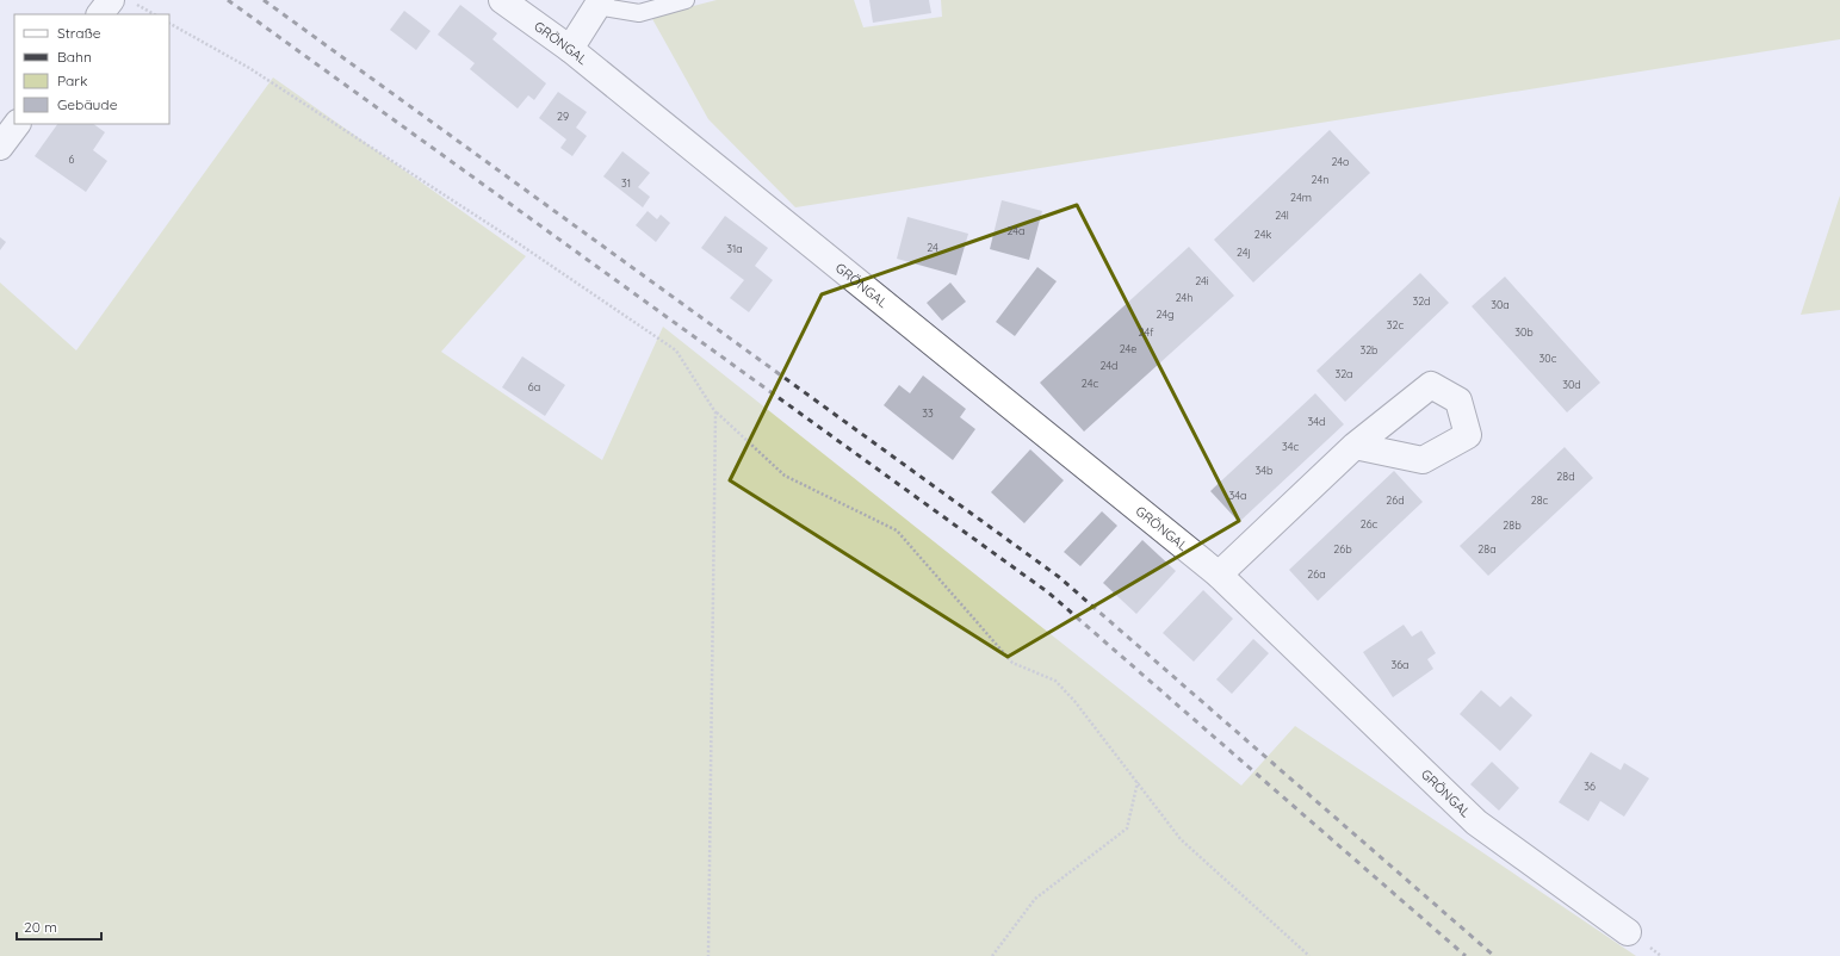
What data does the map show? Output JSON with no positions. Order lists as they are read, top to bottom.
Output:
{
  "streets": {
    "street": ["GRÖNGAL"]
  },
  "house_numbers": [
    "29",
    "6",
    "24o",
    "24n",
    "31",
    "24m",
    "24l",
    "24a",
    "24k",
    "24",
    "31a",
    "24j",
    "24i",
    "24h",
    "32d",
    "30a",
    "24g",
    "32c",
    "24f",
    "30b",
    "24e",
    "32b",
    "30c",
    "24d",
    "32a",
    "24c",
    "30d",
    "6a",
    "33",
    "34d",
    "34c",
    "34b",
    "28d",
    "34a",
    "26d",
    "28c",
    "26c",
    "28b",
    "26b",
    "28a",
    "26a",
    "36a",
    "36"
  ],
  "legend": [
    "Straße",
    "Bahn",
    "Park",
    "Gebäude"
  ],
  "scale_bar": "20 m"
}
